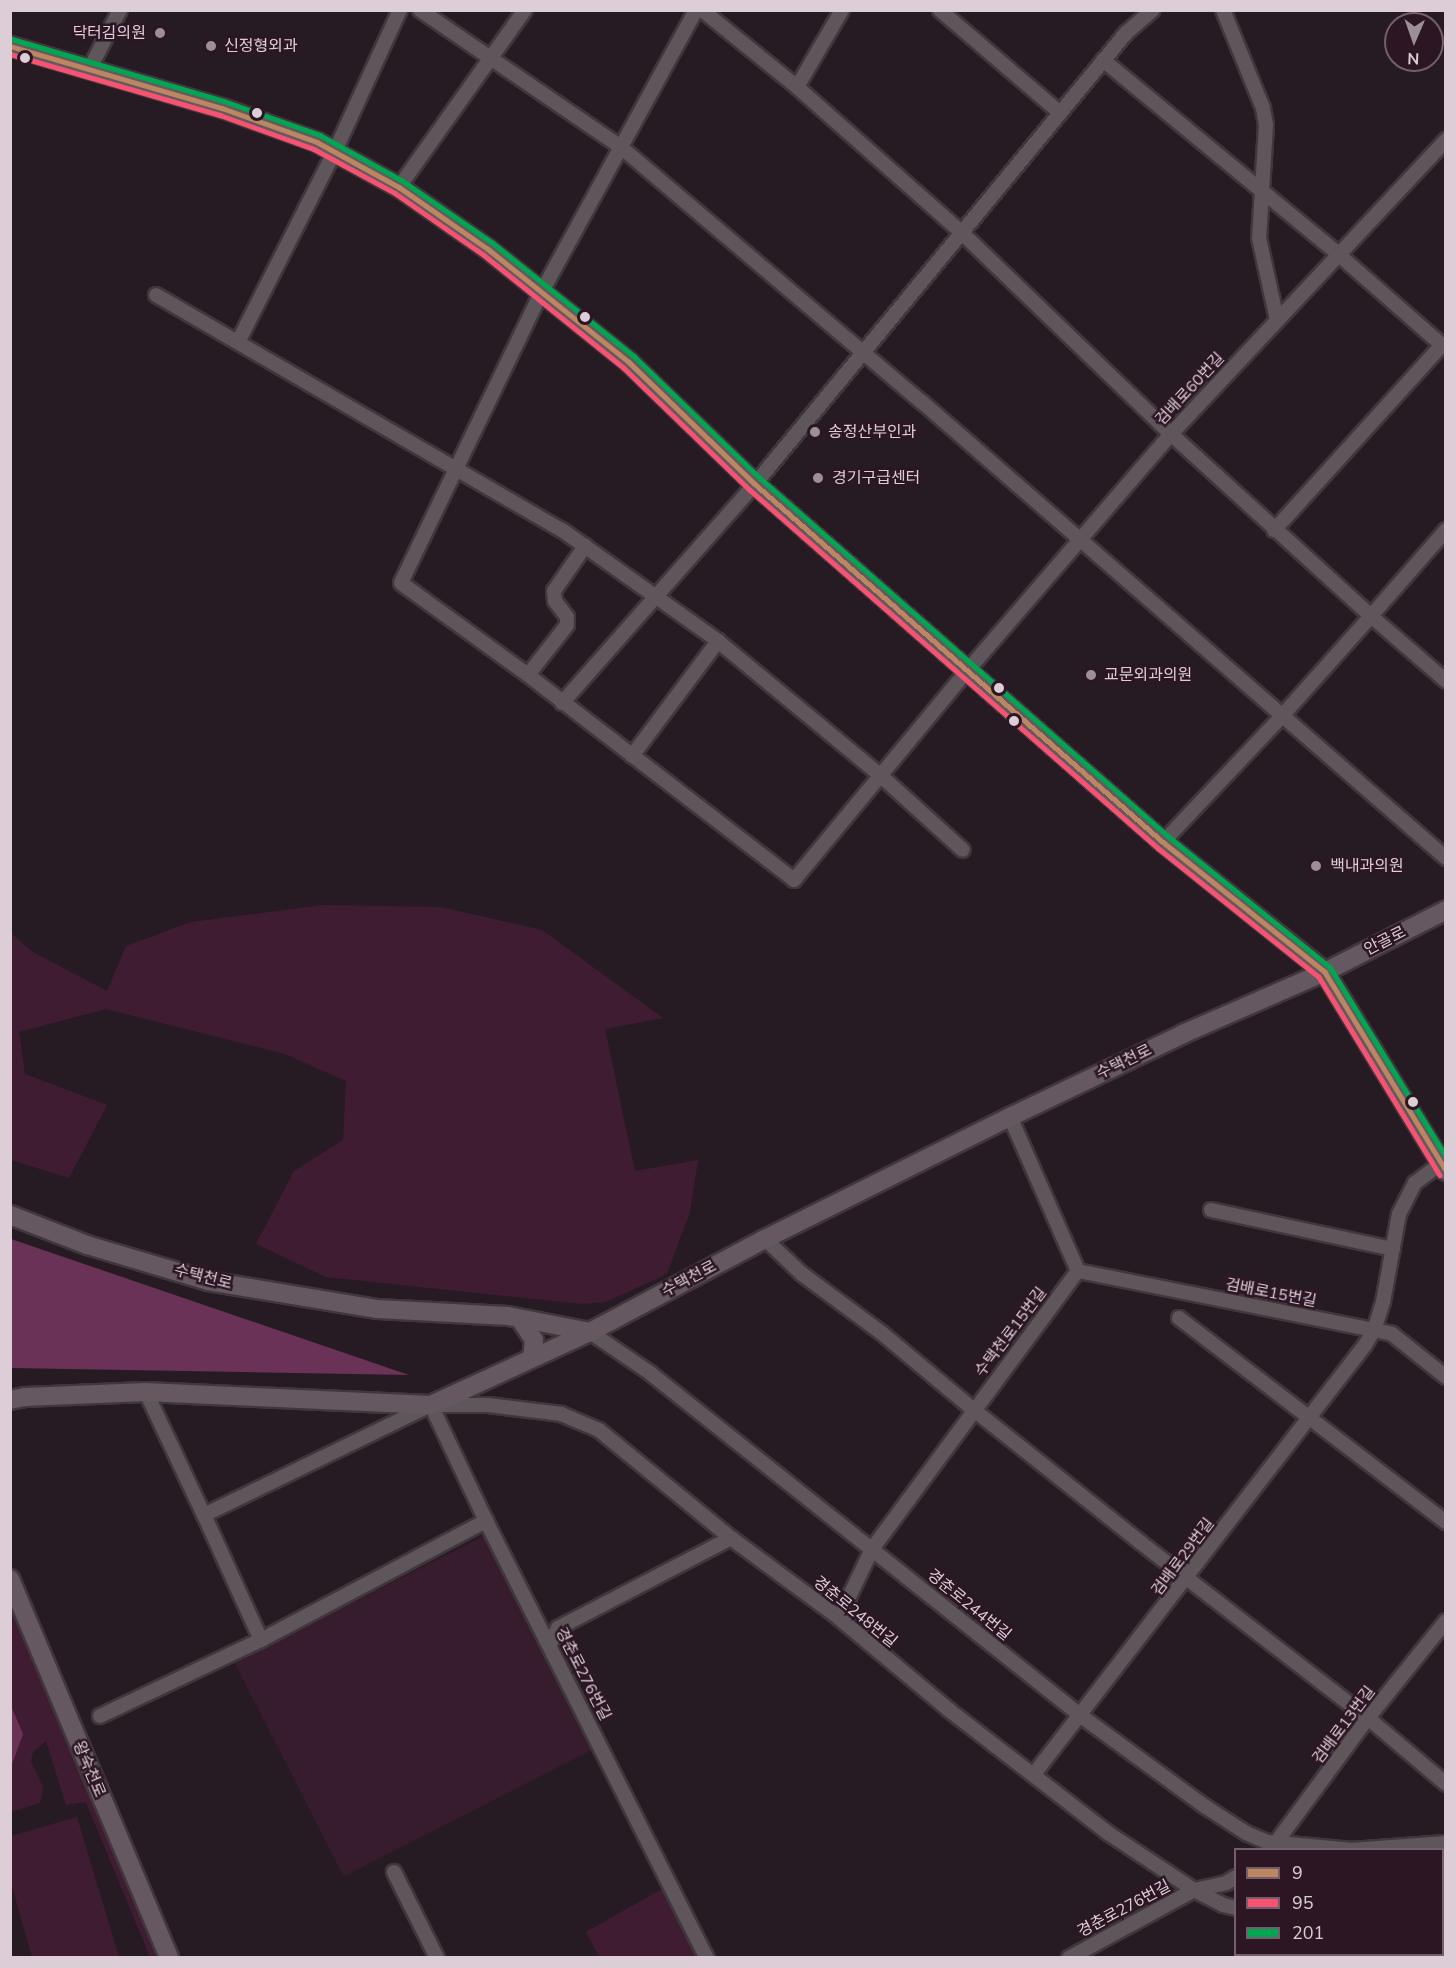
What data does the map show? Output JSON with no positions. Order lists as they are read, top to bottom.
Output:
{
  "streets": {
    "street": [
      "검배로60번길",
      "안골로",
      "수택천로",
      "검배로15번길",
      "수택천로15번길",
      "검배로29번길",
      "경춘로244번길",
      "경춘로248번길",
      "경춘로276번길",
      "검배로13번길",
      "왕숙천로"
    ]
  },
  "crossings": [
    ["안골로", "수택천로"],
    ["수택천로", "경춘로244번길"],
    ["검배로15번길", "수택천로15번길"],
    ["검배로15번길", "검배로29번길"],
    ["수택천로15번길", "경춘로244번길"],
    ["수택천로15번길", "경춘로248번길"],
    ["검배로29번길", "경춘로244번길"],
    ["검배로29번길", "경춘로248번길"],
    ["경춘로244번길", "검배로13번길"],
    ["경춘로248번길", "경춘로276번길"]
  ],
  "places": [
    "닥터김의원",
    "신정형외과",
    "송정산부인과",
    "경기구급센터",
    "교문외과의원",
    "백내과의원"
  ],
  "lines": ["transit line 201", "transit line 9", "transit line 95"],
  "legend": ["9", "95", "201"],
  "north": "bottom"
}
